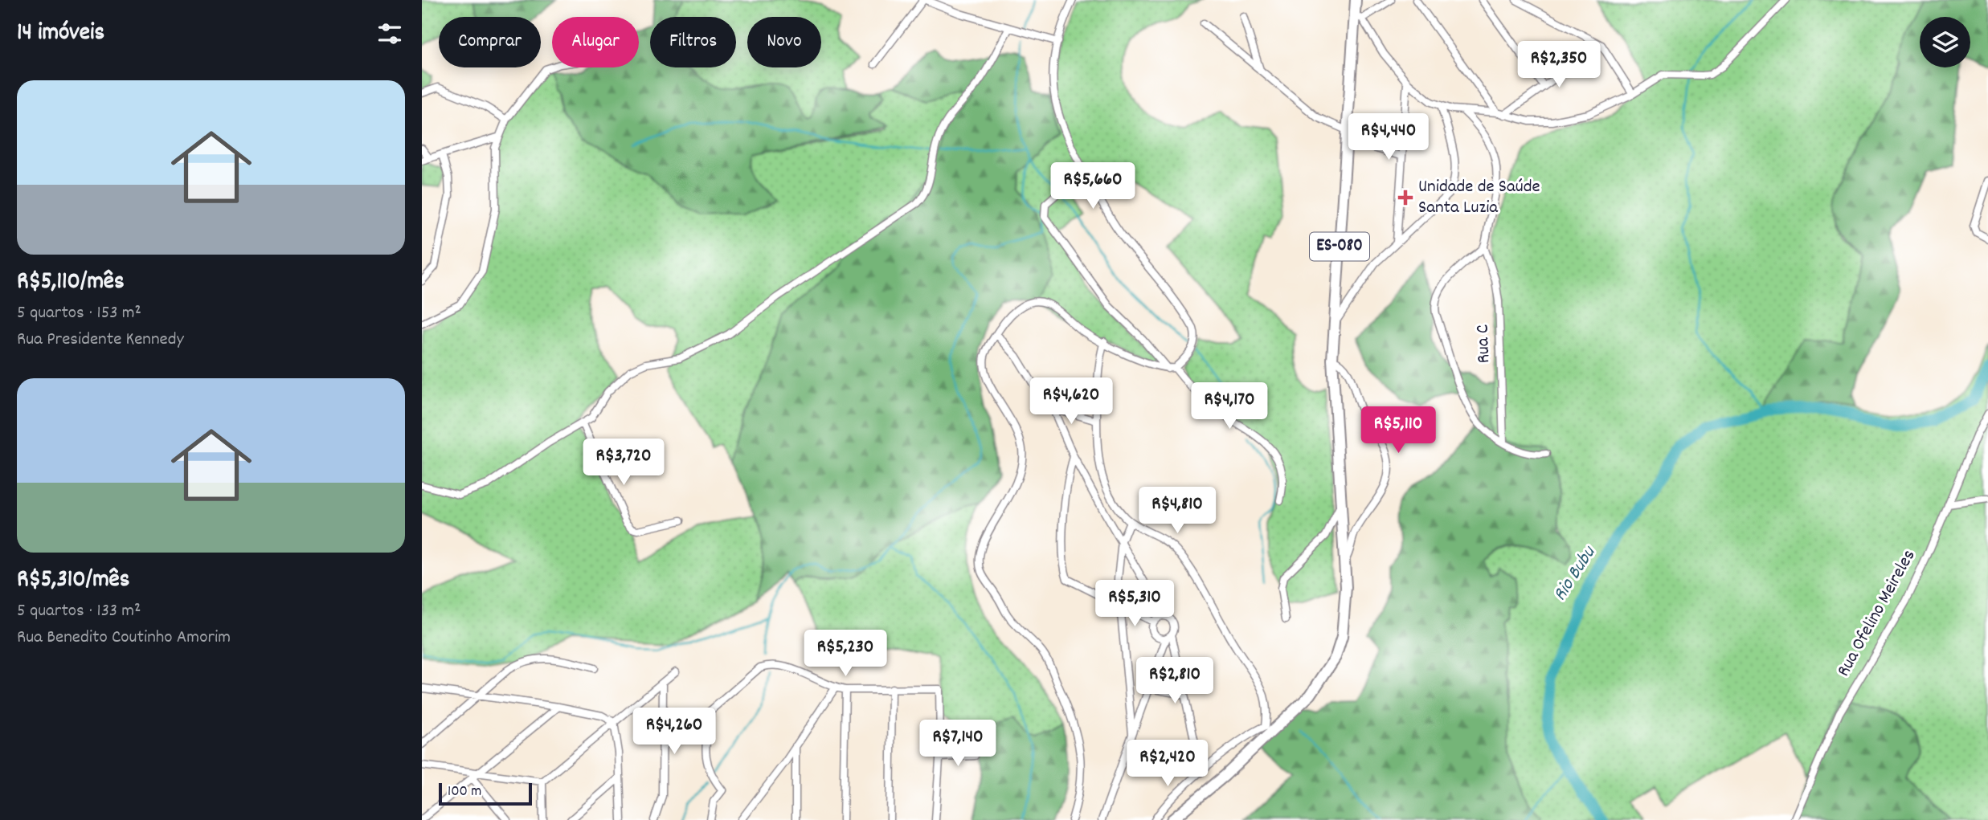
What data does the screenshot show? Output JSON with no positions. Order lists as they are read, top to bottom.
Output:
{
  "streets": {
    "main road": ["ES-080"],
    "street": ["Rua C", "Rua Ofelino Meireles"]
  },
  "water": ["Rio Bubu"],
  "places": {
    "health": ["Unidade de Saúde Santa Luzia"]
  },
  "scale_bar": "100 m",
  "page": {
    "heading": "14 imóveis",
    "chip": [
      "Comprar",
      "Alugar",
      "Filtros",
      "Novo"
    ],
    "price": [
      "R$2,350",
      "R$4,440",
      "R$5,660",
      "R$4,620",
      "R$4,170",
      "R$5,110",
      "R$3,720",
      "R$4,810",
      "R$5,310",
      "R$5,230",
      "R$2,810",
      "R$4,260",
      "R$7,140",
      "R$2,420"
    ],
    "list": [
      {
        "name": "R$5,110/mês",
        "note": "5 quartos · 153 m² · Rua Presidente Kennedy"
      },
      {
        "name": "R$5,310/mês",
        "note": "5 quartos · 133 m² · Rua Benedito Coutinho Amorim"
      }
    ],
    "scale": "100 m"
  }
}
